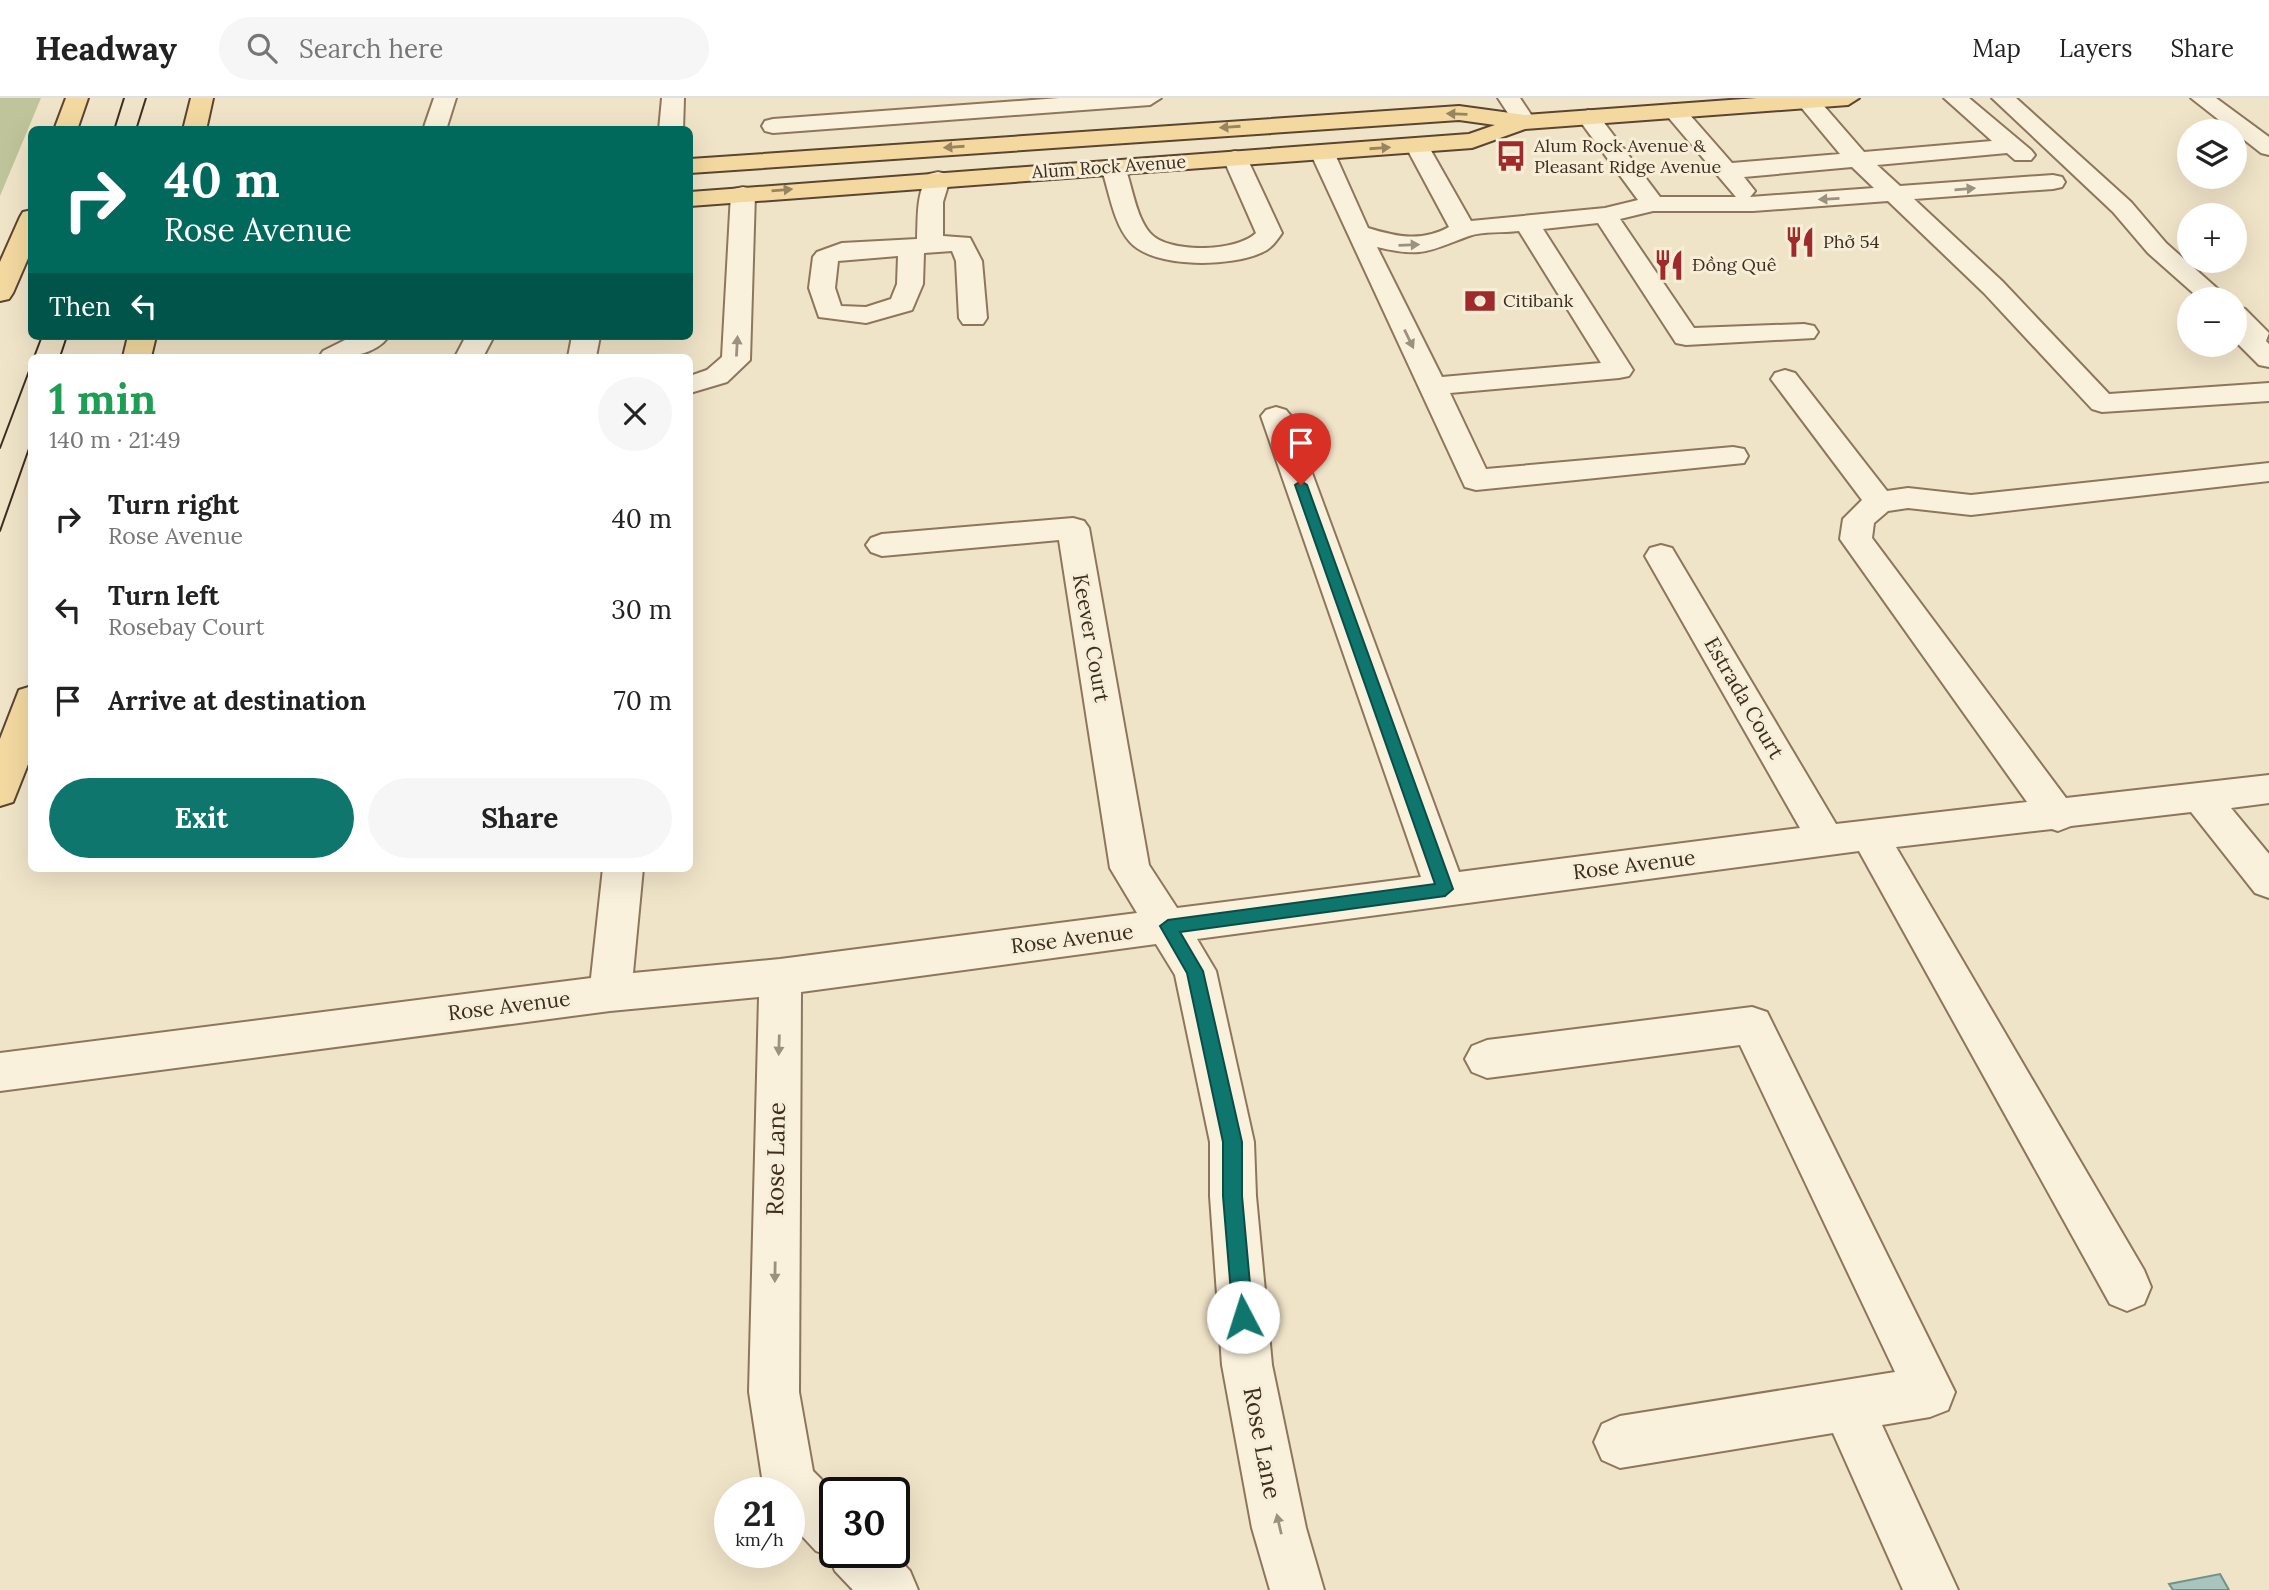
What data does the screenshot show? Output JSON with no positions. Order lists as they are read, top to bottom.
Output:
{
  "streets": {
    "main road": ["Alum Rock Avenue"],
    "street": [
      "Keever Court",
      "Estrada Court",
      "Rose Avenue",
      "Rose Lane"
    ]
  },
  "crossings": [
    ["Keever Court", "Rose Avenue"],
    ["Keever Court", "Rose Lane"],
    ["Estrada Court", "Rose Avenue"],
    ["Rose Avenue", "Rose Lane"]
  ],
  "places": {
    "bus stop": ["Alum Rock Avenue & Pleasant Ridge Avenue"],
    "restaurant": ["Phở 54", "Đồng Quê"],
    "bank": ["Citibank"]
  },
  "page": {
    "header": "Headway",
    "search": "Search here",
    "nav": ["Map", "Layers", "Share"],
    "map_buttons": ["+", "−"],
    "turn": ["40 m", "Rose Avenue"],
    "then": "Then",
    "heading": ["1 min", "140 m · 21:49"],
    "list": [
      {
        "name": "Turn right",
        "note": "Rose Avenue",
        "value": "40 m"
      },
      {
        "name": "Turn left",
        "note": "Rosebay Court",
        "value": "30 m"
      },
      {
        "name": "Arrive at destination",
        "value": "70 m"
      }
    ],
    "buttons": ["Exit", "Share"],
    "speed": "21 km/h",
    "limit": "30"
  }
}
